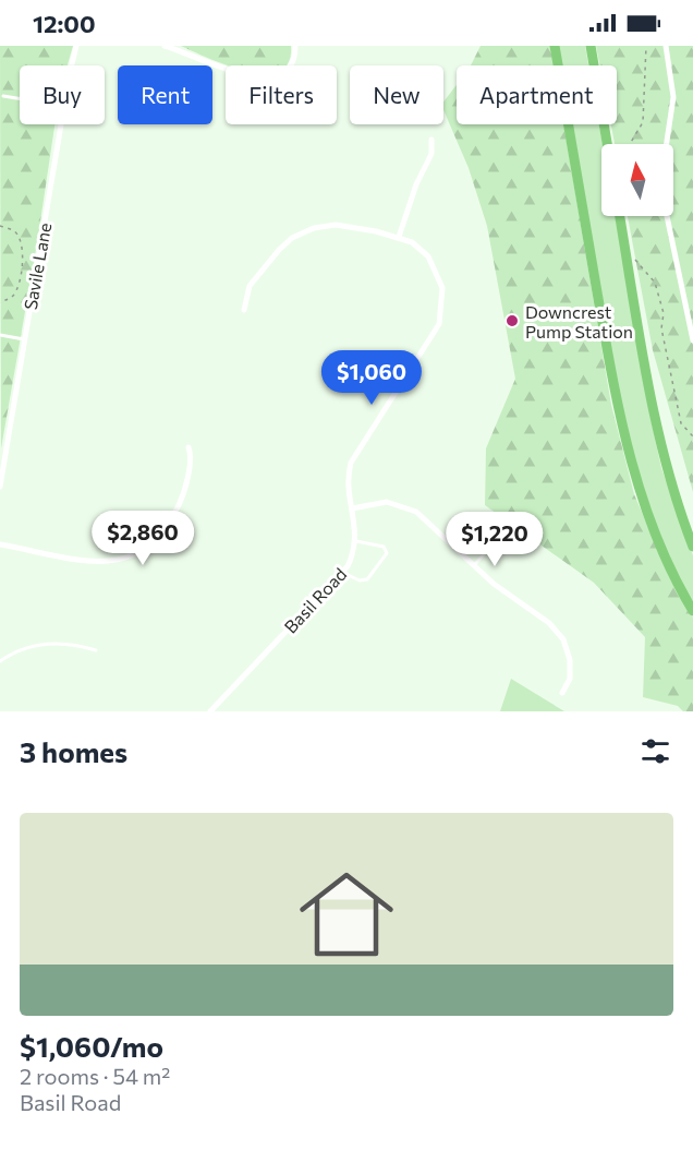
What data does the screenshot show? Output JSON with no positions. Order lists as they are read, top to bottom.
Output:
{
  "streets": {
    "street": ["Savile Lane", "Basil Road"]
  },
  "places": ["Downcrest Pump Station"],
  "north": "top",
  "page": {
    "status": "12:00",
    "chip": [
      "Buy",
      "Rent",
      "Filters",
      "New",
      "Apartment"
    ],
    "price": ["$1,060", "$2,860", "$1,220"],
    "heading": "3 homes",
    "list": [
      {
        "name": "$1,060/mo",
        "note": "2 rooms · 54 m² · Basil Road"
      }
    ]
  }
}
